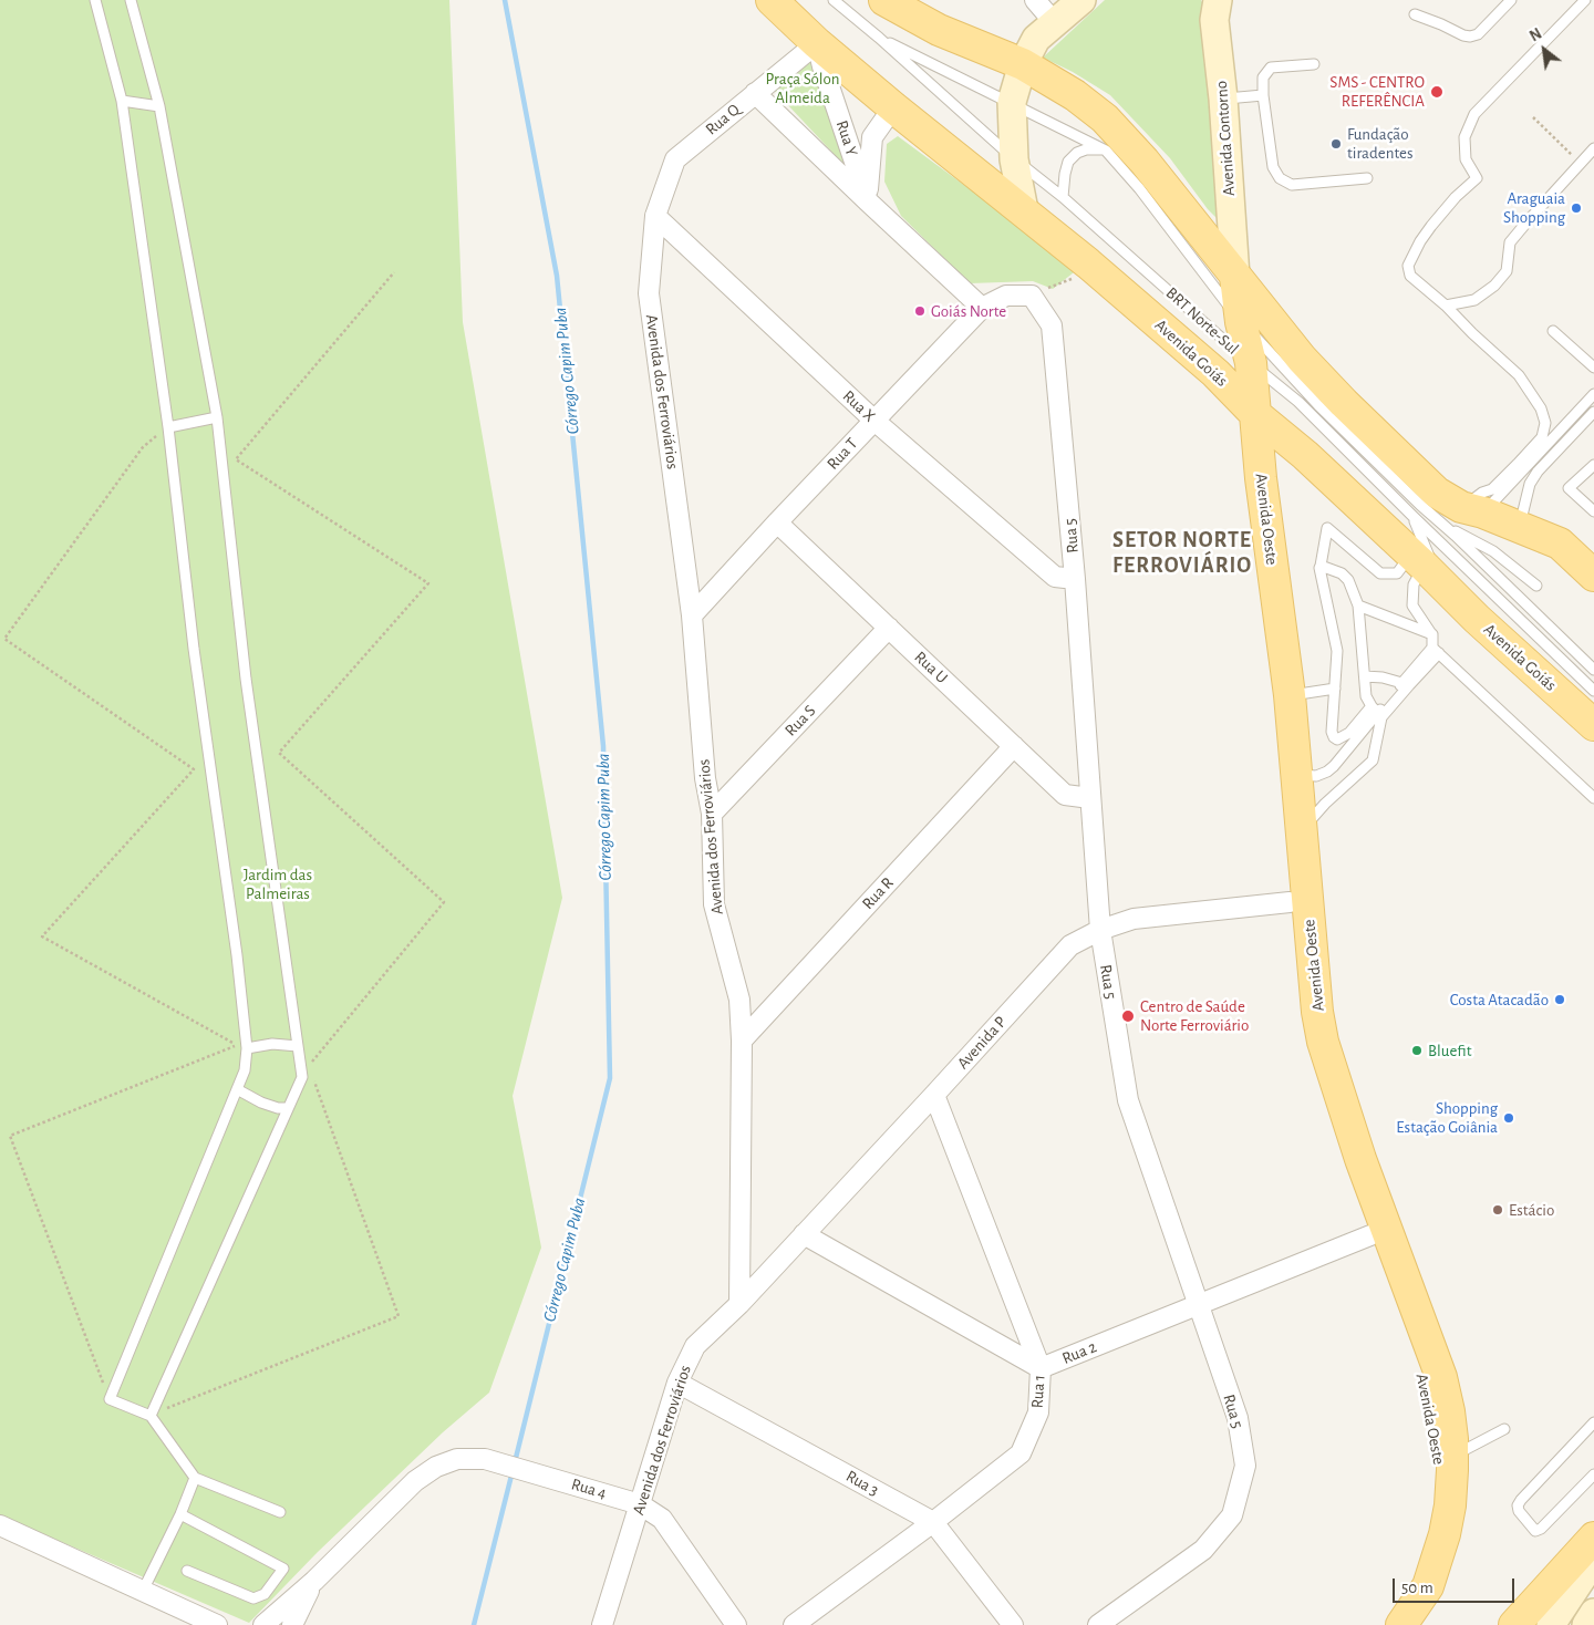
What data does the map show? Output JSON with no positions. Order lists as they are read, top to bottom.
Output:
{
  "streets": {
    "main road": ["Avenida Contorno", "Avenida Goiás", "Avenida Oeste"],
    "street": [
      "Rua Q",
      "Rua Y",
      "Avenida dos Ferroviários",
      "Rua X",
      "Rua T",
      "Rua 5",
      "Rua U",
      "Rua S",
      "Rua R",
      "Avenida P",
      "Rua 2",
      "Rua 1",
      "Rua 3",
      "Rua 4"
    ],
    "lane": ["BRT Norte-Sul"]
  },
  "crossings": [
    ["Rua Q", "Rua Y"],
    ["Rua Q", "Avenida Goiás"],
    ["Rua Q", "Avenida dos Ferroviários"],
    ["Rua Q", "Rua X"],
    ["Rua Y", "Avenida Goiás"],
    ["Rua Y", "Rua T"],
    ["Avenida Contorno", "Avenida Oeste"],
    ["BRT Norte-Sul", "Avenida Oeste"],
    ["Avenida Goiás", "Avenida Oeste"],
    ["Avenida dos Ferroviários", "Rua X"],
    ["Avenida dos Ferroviários", "Rua T"],
    ["Avenida dos Ferroviários", "Rua S"],
    ["Avenida dos Ferroviários", "Rua R"],
    ["Avenida dos Ferroviários", "Avenida P"],
    ["Avenida dos Ferroviários", "Rua 3"],
    ["Avenida dos Ferroviários", "Rua 4"],
    ["Rua X", "Rua T"],
    ["Rua X", "Rua 5"],
    ["Rua T", "Rua 5"],
    ["Rua T", "Rua U"],
    ["Avenida Oeste", "Avenida P"],
    ["Avenida Oeste", "Rua 2"],
    ["Rua 5", "Rua U"],
    ["Rua 5", "Avenida P"],
    ["Rua 5", "Rua 2"],
    ["Rua U", "Rua S"],
    ["Rua U", "Rua R"],
    ["Avenida P", "Rua 2"],
    ["Avenida P", "Rua 1"],
    ["Rua 2", "Rua 1"],
    ["Rua 1", "Rua 3"]
  ],
  "districts": ["SETOR NORTE FERROVIÁRIO"],
  "water": ["Córrego Capim Puba"],
  "parks": ["Praça Sólon Almeida", "Jardim das Palmeiras"],
  "places": [
    "SMS - CENTRO REFERÊNCIA",
    "Fundação tiradentes",
    "Araguaia Shopping",
    "Goiás Norte",
    "Costa Atacadão",
    "Centro de Saúde Norte Ferroviário",
    "Bluefit",
    "Shopping Estação Goiânia",
    "Estácio"
  ],
  "scale_bar": "50 m",
  "north": "top left"
}
